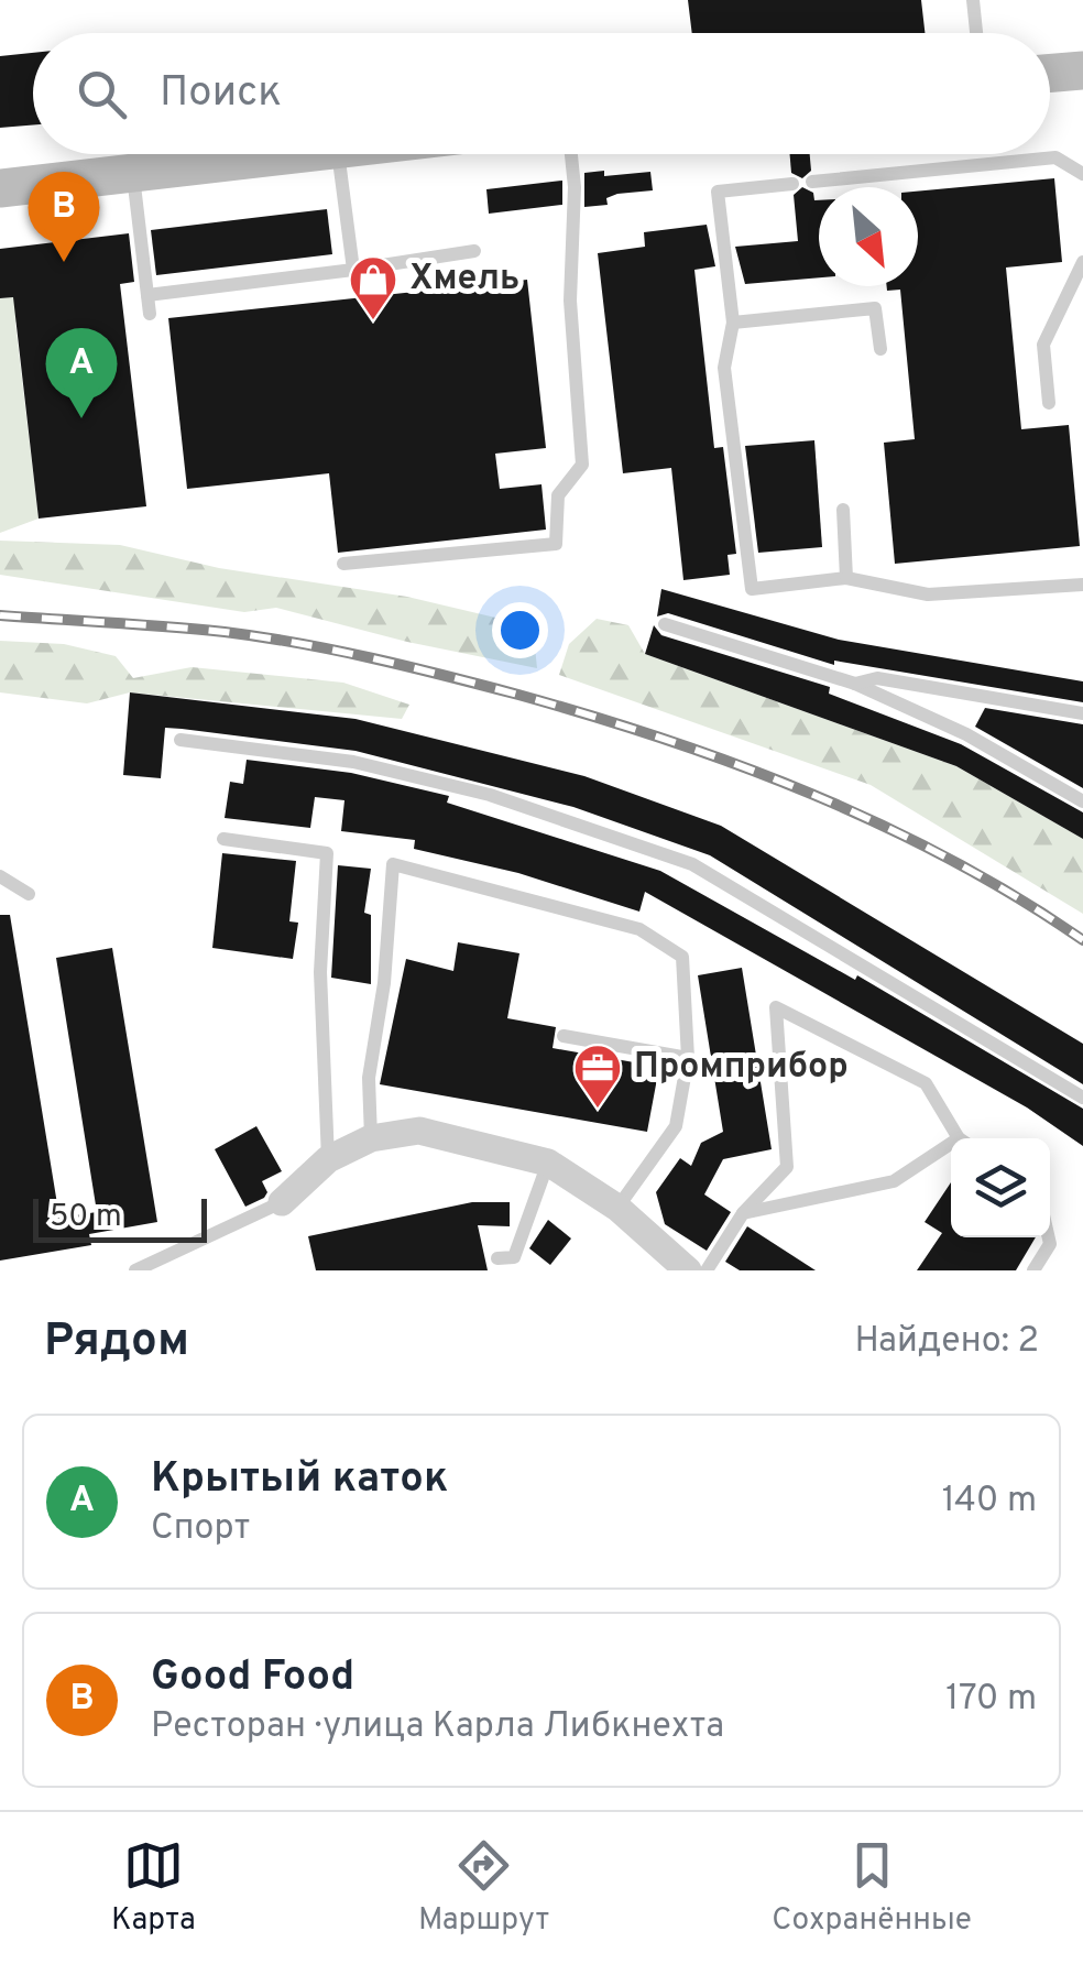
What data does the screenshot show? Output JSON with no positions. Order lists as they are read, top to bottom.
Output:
{
  "places": {
    "shop": ["Хмель"],
    "office": ["Промприбор"]
  },
  "scale_bar": "50 m",
  "north": "bottom right",
  "page": {
    "search": "Поиск",
    "pins": ["B", "A"],
    "scale": "50 m",
    "heading": ["Рядом", "Найдено: 2"],
    "list": [
      {
        "mark": "A",
        "name": "Крытый каток",
        "note": "Спорт",
        "value": "140 m"
      },
      {
        "mark": "B",
        "name": "Good Food",
        "note": "Ресторан · улица Карла Либкнехта",
        "value": "170 m"
      }
    ],
    "nav": ["Карта", "Маршрут", "Сохранённые"]
  }
}
